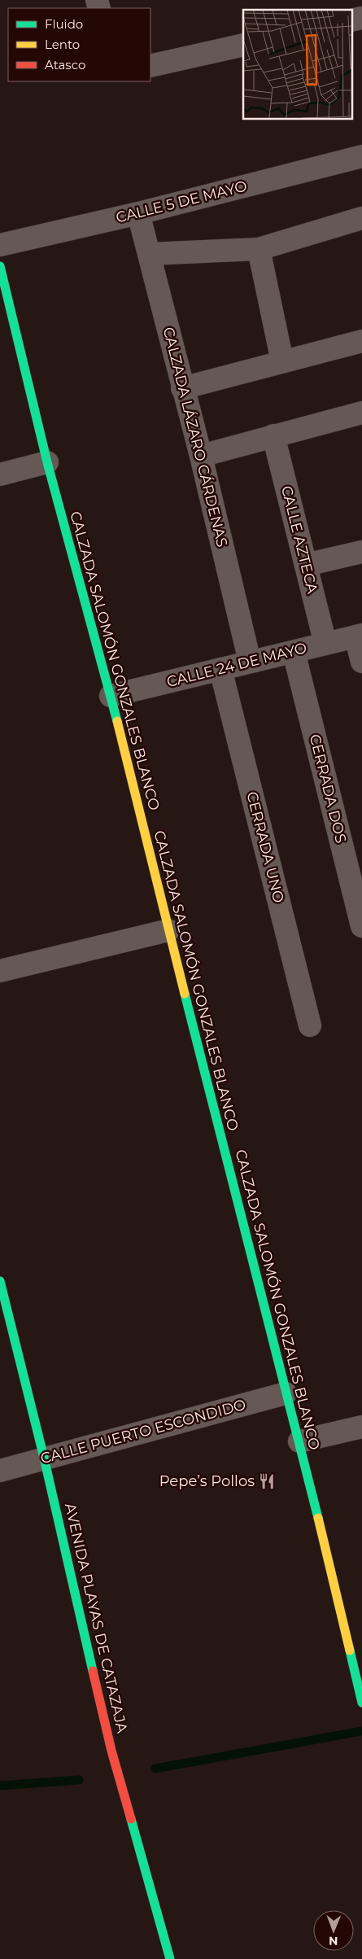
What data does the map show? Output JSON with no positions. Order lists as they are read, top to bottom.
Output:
{
  "streets": {
    "street": [
      "CALLE 5 DE MAYO",
      "CALZADA LÁZARO CÁRDENAS",
      "CALLE AZTECA",
      "CALZADA SALOMÓN GONZALES BLANCO",
      "CALLE 24 DE MAYO",
      "CERRADA DOS",
      "CERRADA UNO",
      "CALLE PUERTO ESCONDIDO",
      "AVENIDA PLAYAS DE CATAZAJA"
    ]
  },
  "crossings": [
    ["CALLE 5 DE MAYO", "CALZADA LÁZARO CÁRDENAS"],
    ["CALZADA LÁZARO CÁRDENAS", "CALLE 24 DE MAYO"],
    ["CALLE AZTECA", "CALLE 24 DE MAYO"],
    ["CALZADA SALOMÓN GONZALES BLANCO", "CALLE 24 DE MAYO"],
    ["CALZADA SALOMÓN GONZALES BLANCO", "CALLE PUERTO ESCONDIDO"],
    ["CALLE 24 DE MAYO", "CERRADA DOS"],
    ["CALLE 24 DE MAYO", "CERRADA UNO"],
    ["CALLE PUERTO ESCONDIDO", "AVENIDA PLAYAS DE CATAZAJA"]
  ],
  "places": {
    "restaurant": ["Pepe’s Pollos"]
  },
  "legend": ["Fluido", "Lento", "Atasco"],
  "north": "bottom"
}
